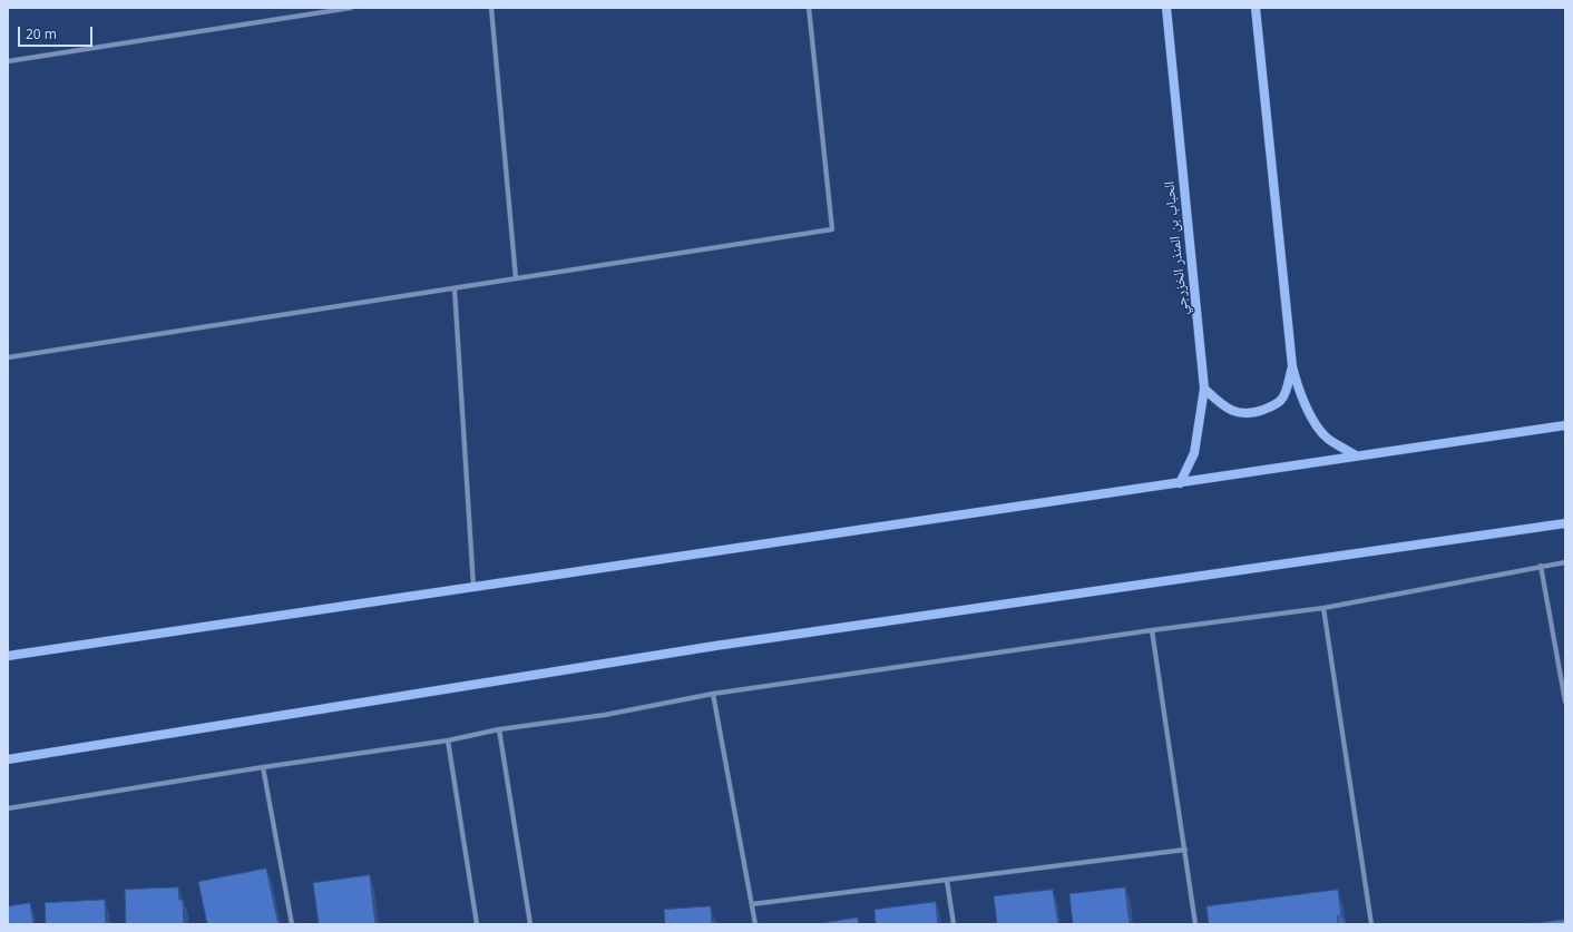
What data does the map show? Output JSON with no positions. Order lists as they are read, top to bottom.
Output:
{
  "streets": {
    "main road": ["الحباب بن المنذر الخزرجي"]
  },
  "scale_bar": "20 m"
}
